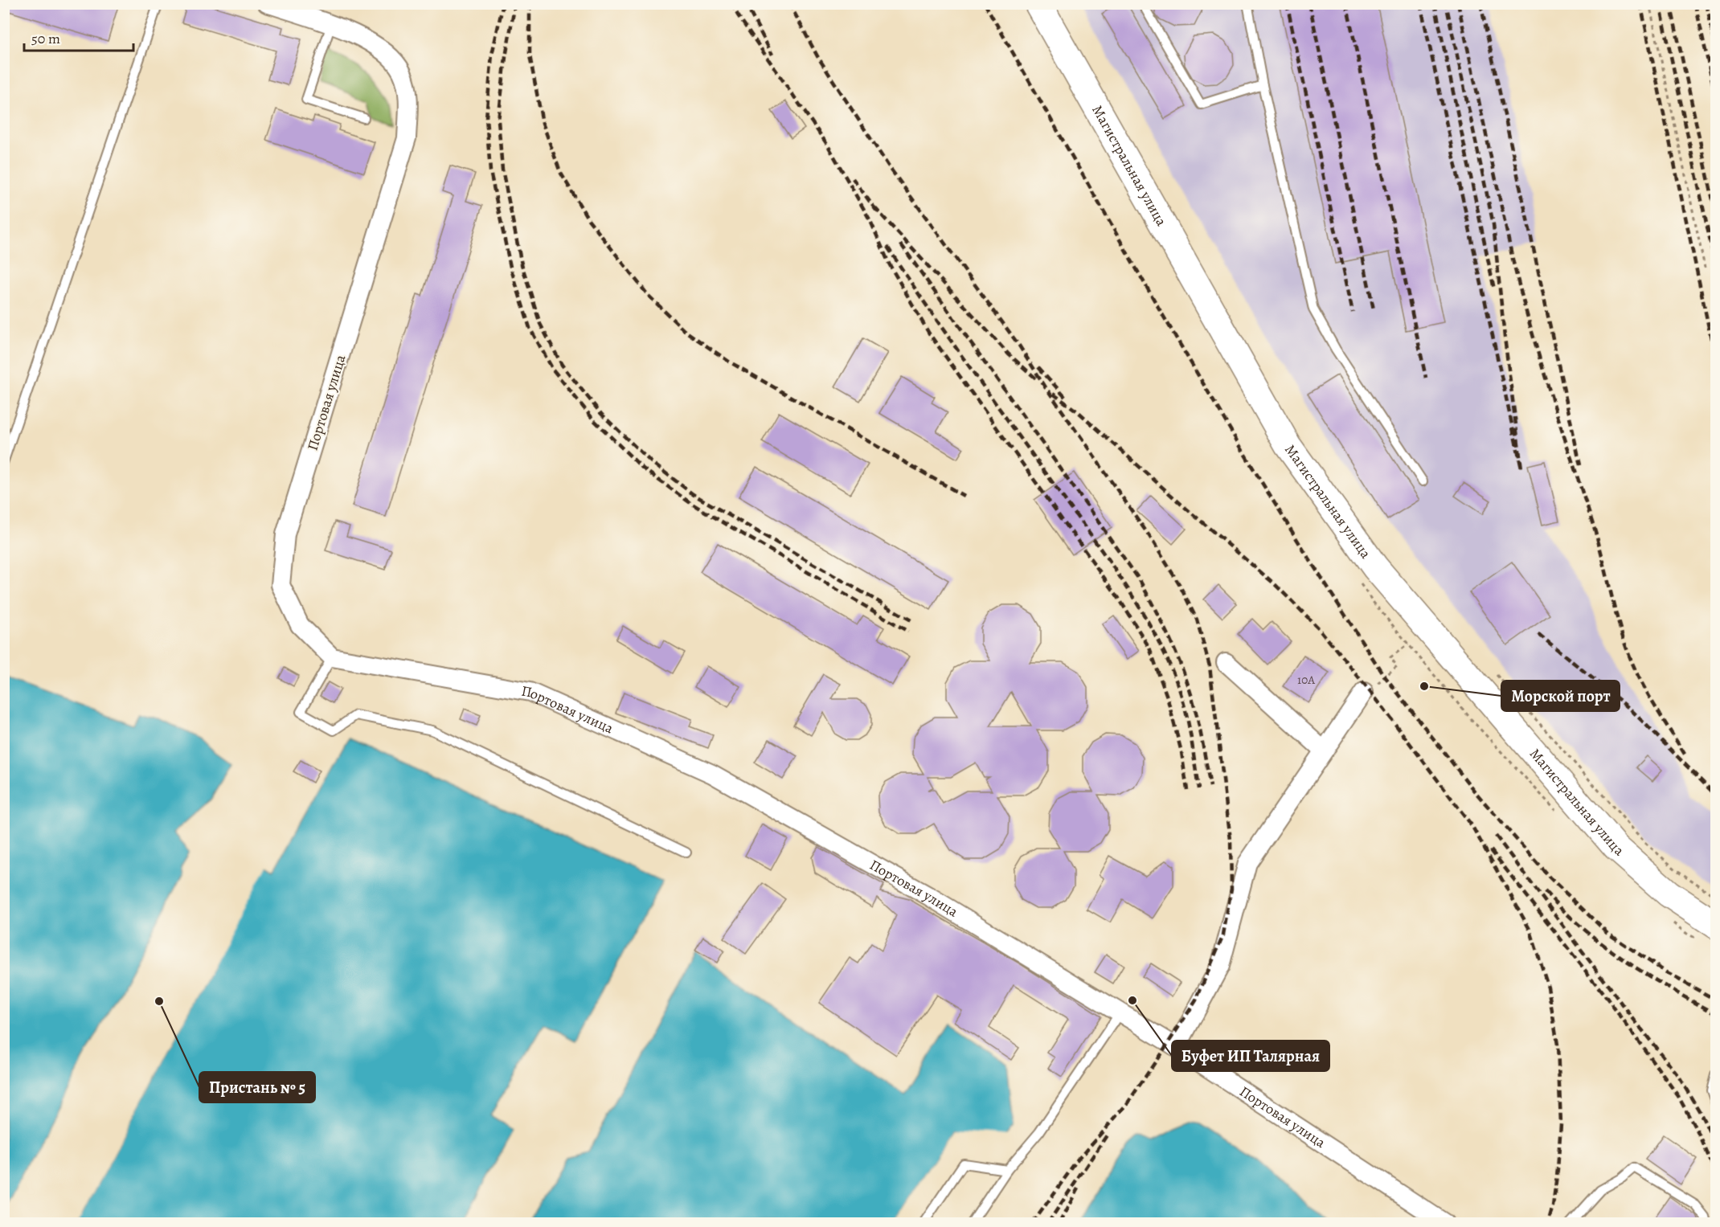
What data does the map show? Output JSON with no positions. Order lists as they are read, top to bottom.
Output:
{
  "streets": {
    "highway": ["Магистральная улица"],
    "street": ["Портовая улица"]
  },
  "places": ["Морской порт", "Буфет ИП Талярная", "Пристань № 5"],
  "house_numbers": ["10А"],
  "scale_bar": "50 m"
}
